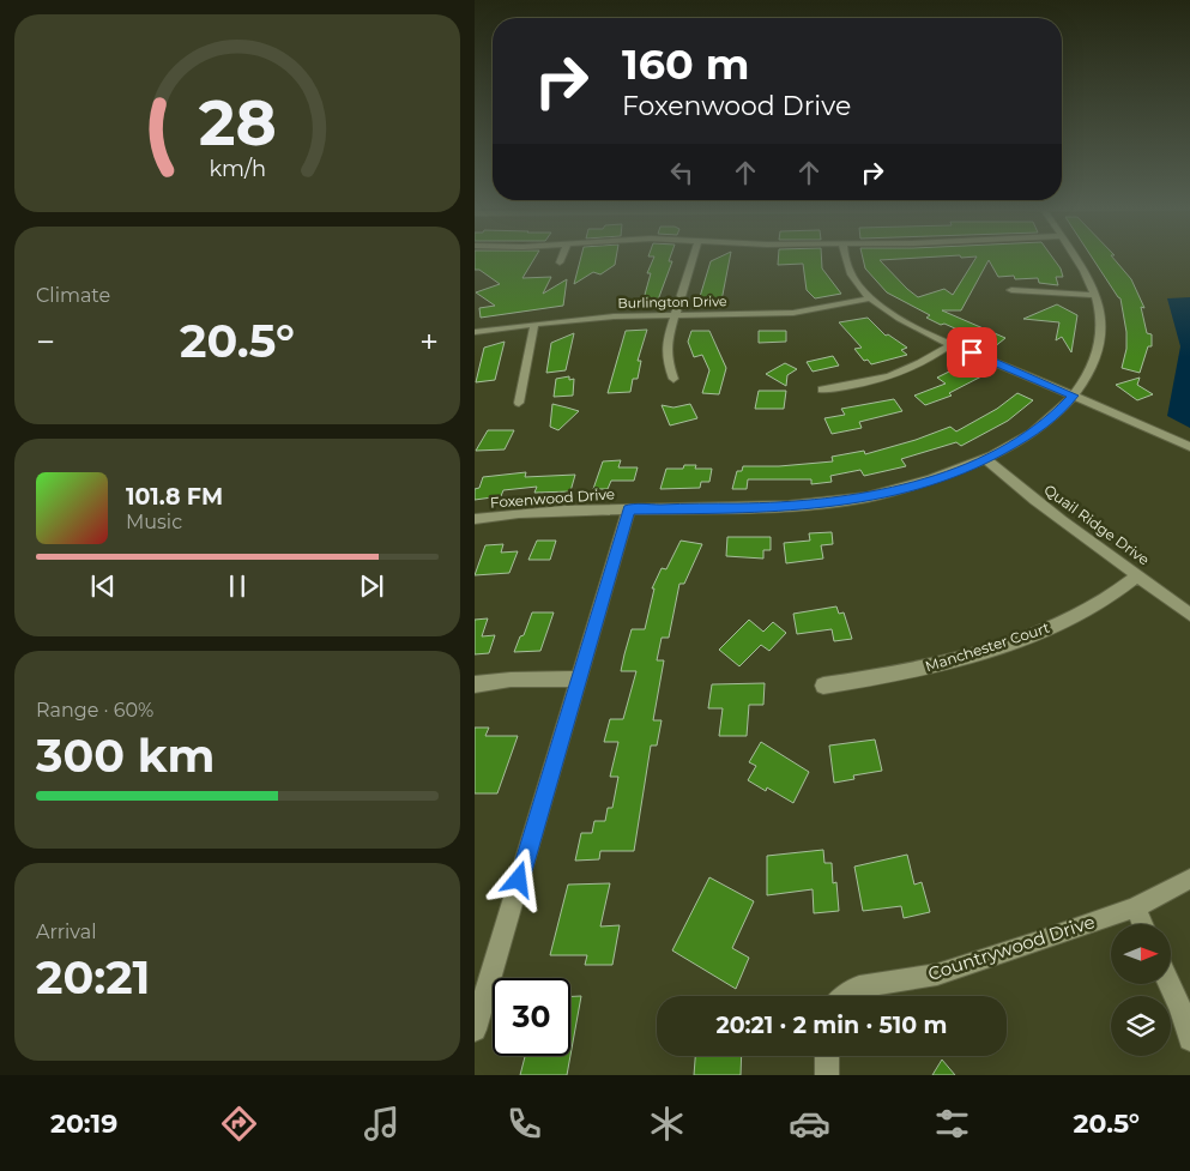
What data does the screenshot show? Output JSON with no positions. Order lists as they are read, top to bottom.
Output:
{
  "streets": {
    "street": [
      "Burlington Drive",
      "Foxenwood Drive",
      "Quail Ridge Drive",
      "Manchester Court",
      "Countrywood Drive"
    ]
  },
  "crossings": [
    ["Foxenwood Drive", "Quail Ridge Drive"],
    ["Quail Ridge Drive", "Manchester Court"]
  ],
  "north": "right",
  "page": {
    "turn": ["160 m", "Foxenwood Drive"],
    "tile": [
      "Climate",
      ["Range · 60%", "300 km"],
      ["Arrival", "20:21"]
    ],
    "heat": ["−", "20.5°", "+"],
    "song": ["101.8 FM", "Music"],
    "limit": "30",
    "trip": "20:21 · 2 min · 510 m",
    "tabs": ["20:19", "20.5°"],
    "gauge": ["28", "km/h"]
  }
}
